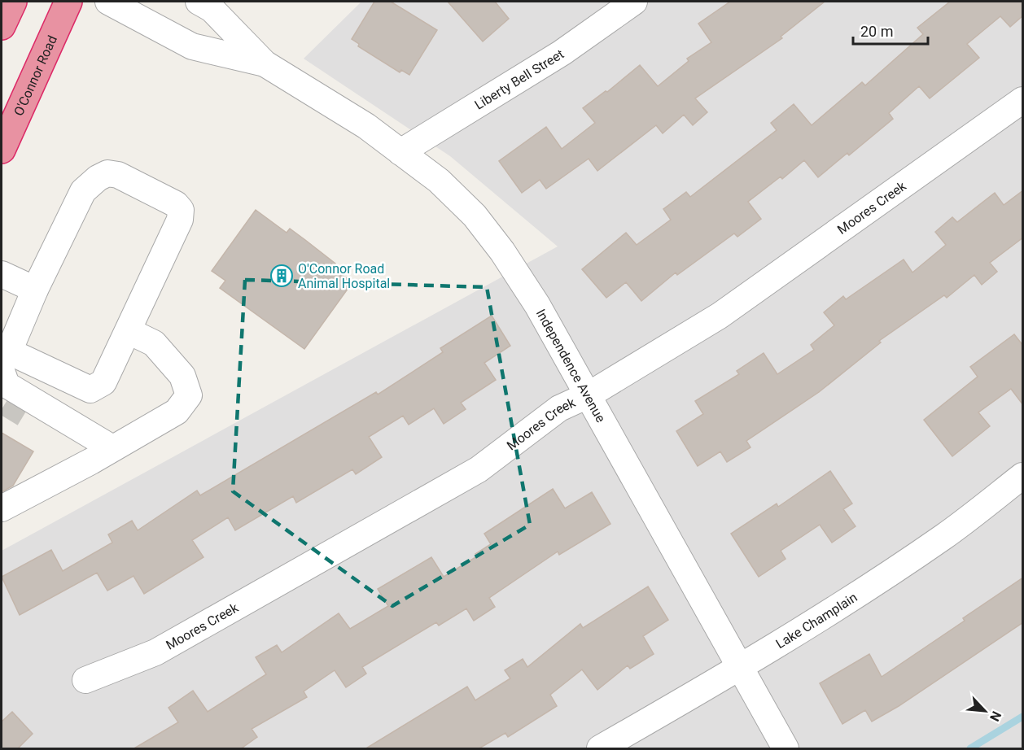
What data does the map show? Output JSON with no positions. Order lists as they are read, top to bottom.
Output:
{
  "streets": {
    "highway": ["O'Connor Road"],
    "street": [
      "Liberty Bell Street",
      "Moores Creek",
      "Independence Avenue",
      "Lake Champlain"
    ]
  },
  "crossings": [
    ["Liberty Bell Street", "Independence Avenue"],
    ["Moores Creek", "Independence Avenue"],
    ["Independence Avenue", "Lake Champlain"]
  ],
  "places": {
    "building": ["O'Connor Road Animal Hospital"]
  },
  "scale_bar": "20 m",
  "north": "bottom right"
}
